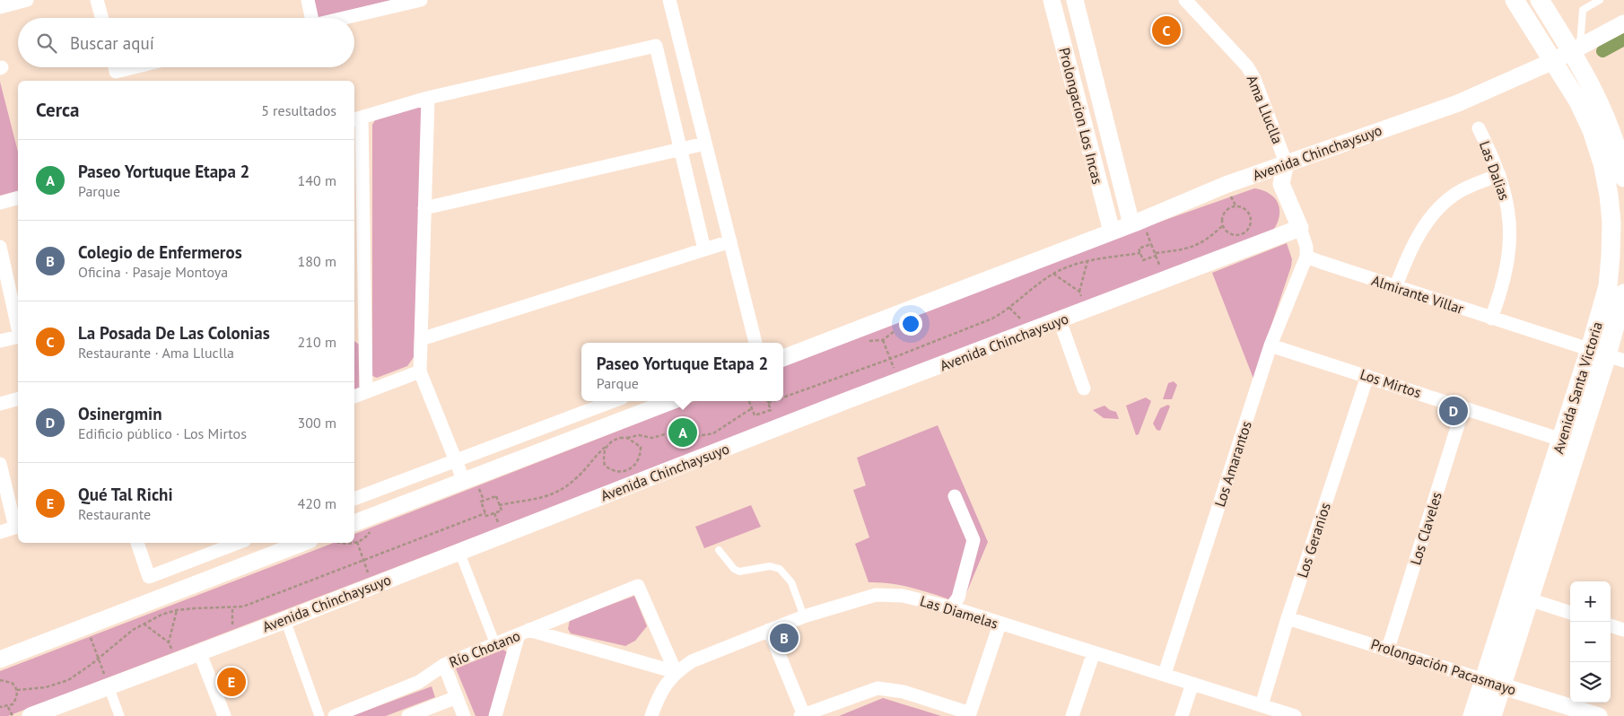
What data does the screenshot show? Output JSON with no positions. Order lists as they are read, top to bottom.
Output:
{
  "streets": {
    "main road": ["Avenida Santa Victoria"],
    "street": [
      "Ama Lluclla",
      "Prolongacion Los Incas",
      "Avenida Chinchaysuyo",
      "Las Dalias",
      "Almirante Villar",
      "Los Mirtos",
      "Los Amarantos",
      "Los Claveles",
      "Los Geranios",
      "Las Diamelas",
      "Río Chotano",
      "Prolongación Pacasmayo"
    ]
  },
  "crossings": [
    ["Ama Lluclla", "Avenida Chinchaysuyo"],
    ["Prolongacion Los Incas", "Avenida Chinchaysuyo"],
    ["Avenida Chinchaysuyo", "Avenida Santa Victoria"],
    ["Las Dalias", "Almirante Villar"],
    ["Almirante Villar", "Avenida Santa Victoria"],
    ["Almirante Villar", "Los Amarantos"],
    ["Los Mirtos", "Avenida Santa Victoria"],
    ["Los Mirtos", "Los Amarantos"],
    ["Los Mirtos", "Los Claveles"],
    ["Los Mirtos", "Los Geranios"],
    ["Avenida Santa Victoria", "Prolongación Pacasmayo"],
    ["Los Amarantos", "Las Diamelas"],
    ["Los Claveles", "Prolongación Pacasmayo"],
    ["Los Geranios", "Las Diamelas"],
    ["Los Geranios", "Prolongación Pacasmayo"],
    ["Las Diamelas", "Río Chotano"]
  ],
  "page": {
    "pins": [
      "C",
      "D",
      "A",
      "B",
      "E"
    ],
    "search": "Buscar aquí",
    "heading": ["Cerca", "5 resultados"],
    "list": [
      {
        "mark": "A",
        "name": "Paseo Yortuque Etapa 2",
        "note": "Parque",
        "value": "140 m"
      },
      {
        "mark": "B",
        "name": "Colegio de Enfermeros",
        "note": "Oficina · Pasaje Montoya",
        "value": "180 m"
      },
      {
        "mark": "C",
        "name": "La Posada De Las Colonias",
        "note": "Restaurante · Ama Lluclla",
        "value": "210 m"
      },
      {
        "mark": "D",
        "name": "Osinergmin",
        "note": "Edificio público · Los Mirtos",
        "value": "300 m"
      },
      {
        "mark": "E",
        "name": "Qué Tal Richi",
        "note": "Restaurante",
        "value": "420 m"
      }
    ],
    "popup": ["Paseo Yortuque Etapa 2", "Parque"],
    "map_buttons": ["+", "−"]
  }
}
